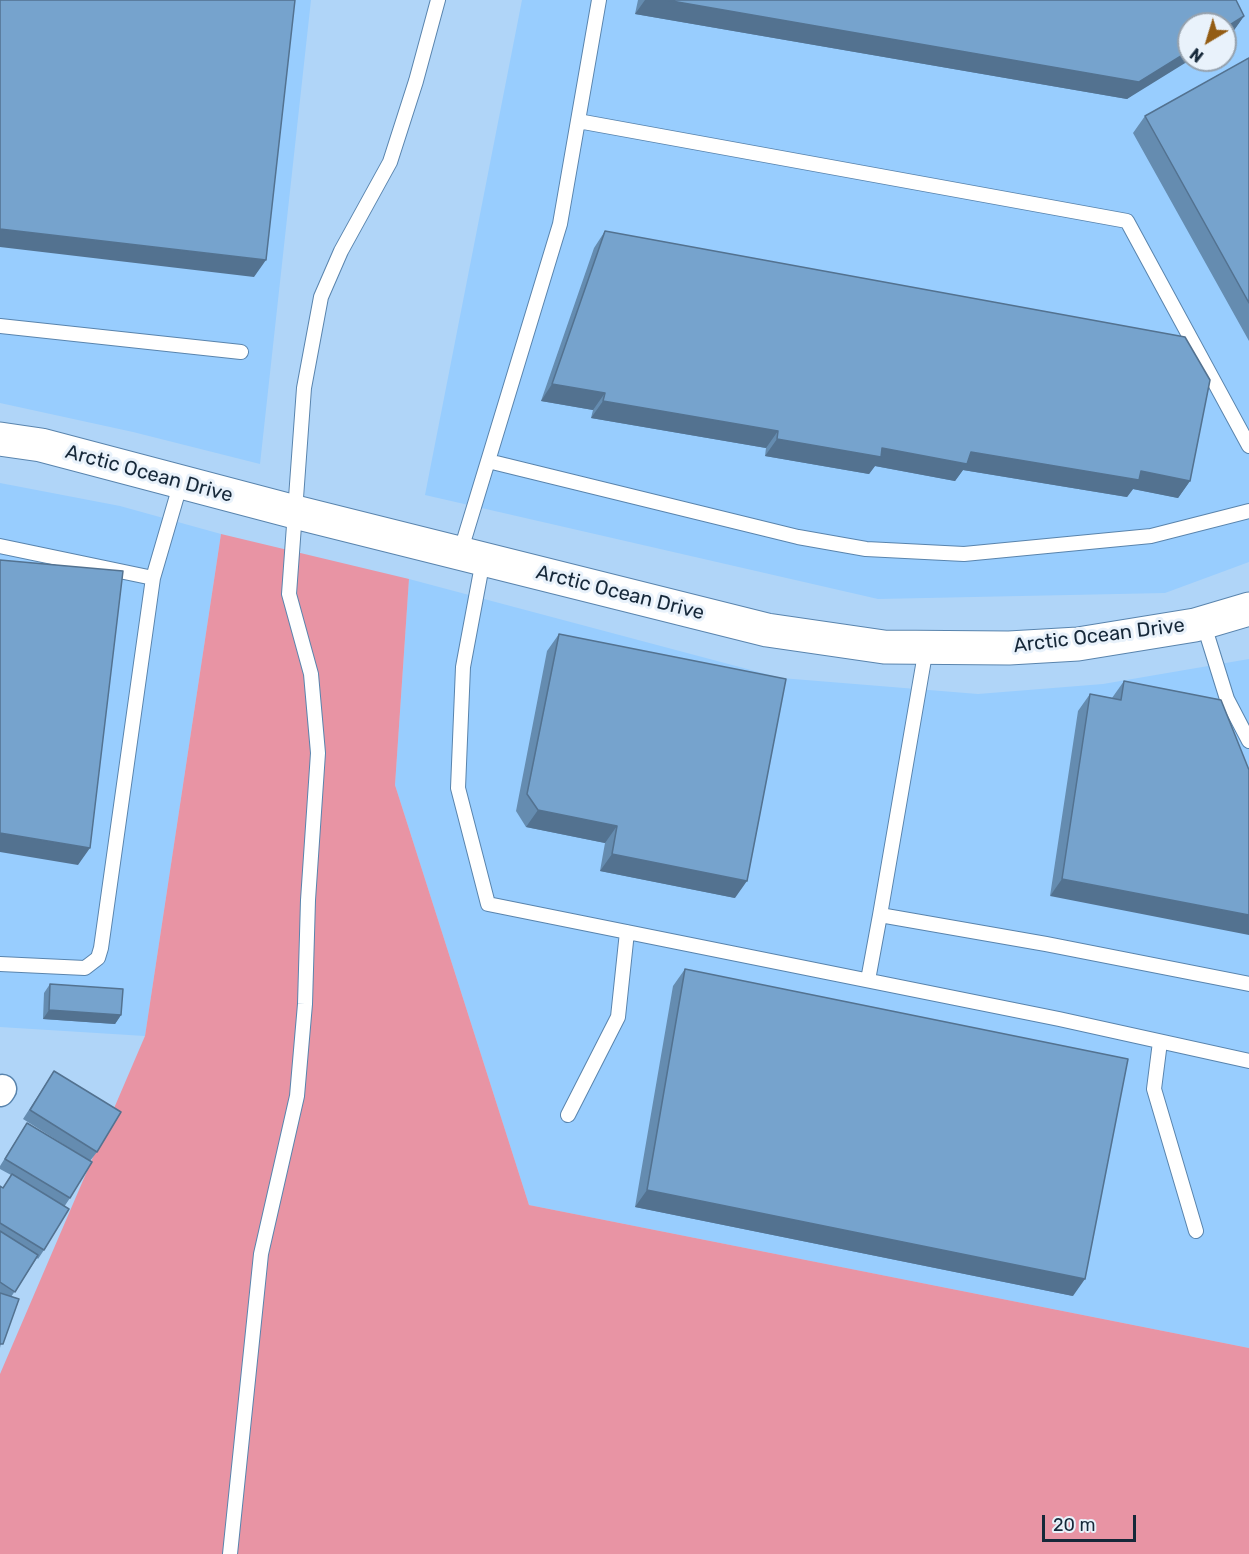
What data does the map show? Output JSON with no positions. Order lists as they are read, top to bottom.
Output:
{
  "streets": {
    "street": ["Arctic Ocean Drive"]
  },
  "scale_bar": "20 m",
  "north": "bottom left"
}
